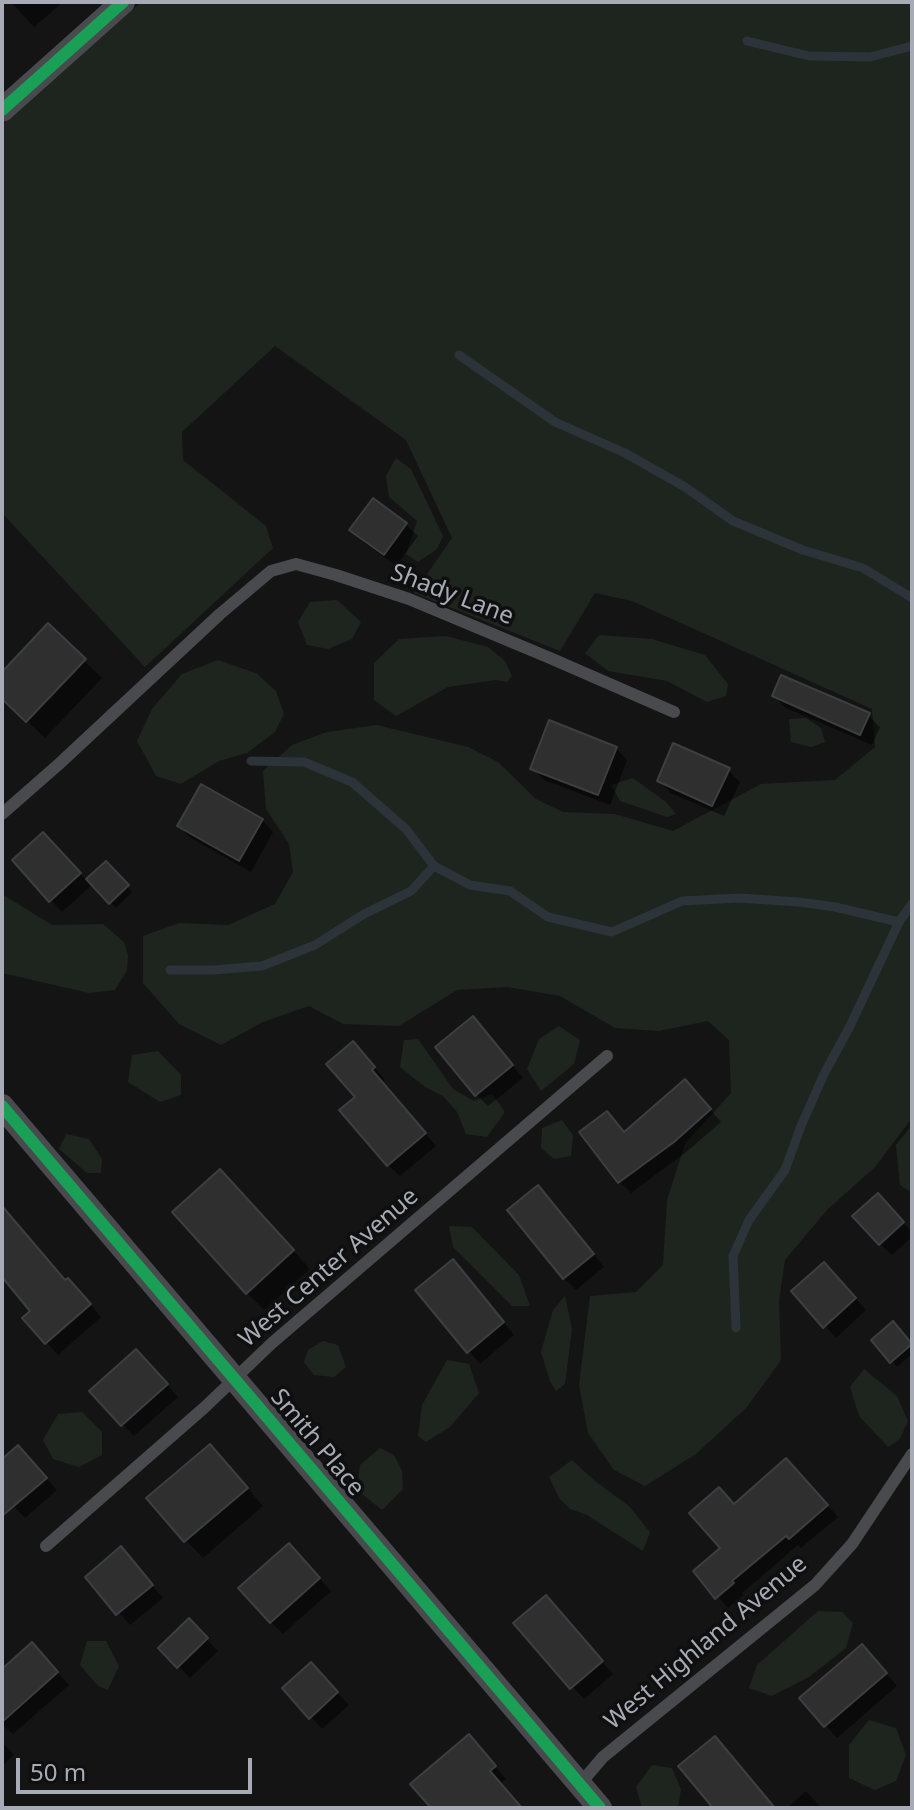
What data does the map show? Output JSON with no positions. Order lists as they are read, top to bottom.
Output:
{
  "streets": {
    "street": ["Smith Place"],
    "lane": ["Shady Lane", "West Center Avenue", "West Highland Avenue"]
  },
  "crossings": [
    ["West Center Avenue", "Smith Place"],
    ["Smith Place", "West Highland Avenue"]
  ],
  "scale_bar": "50 m"
}
